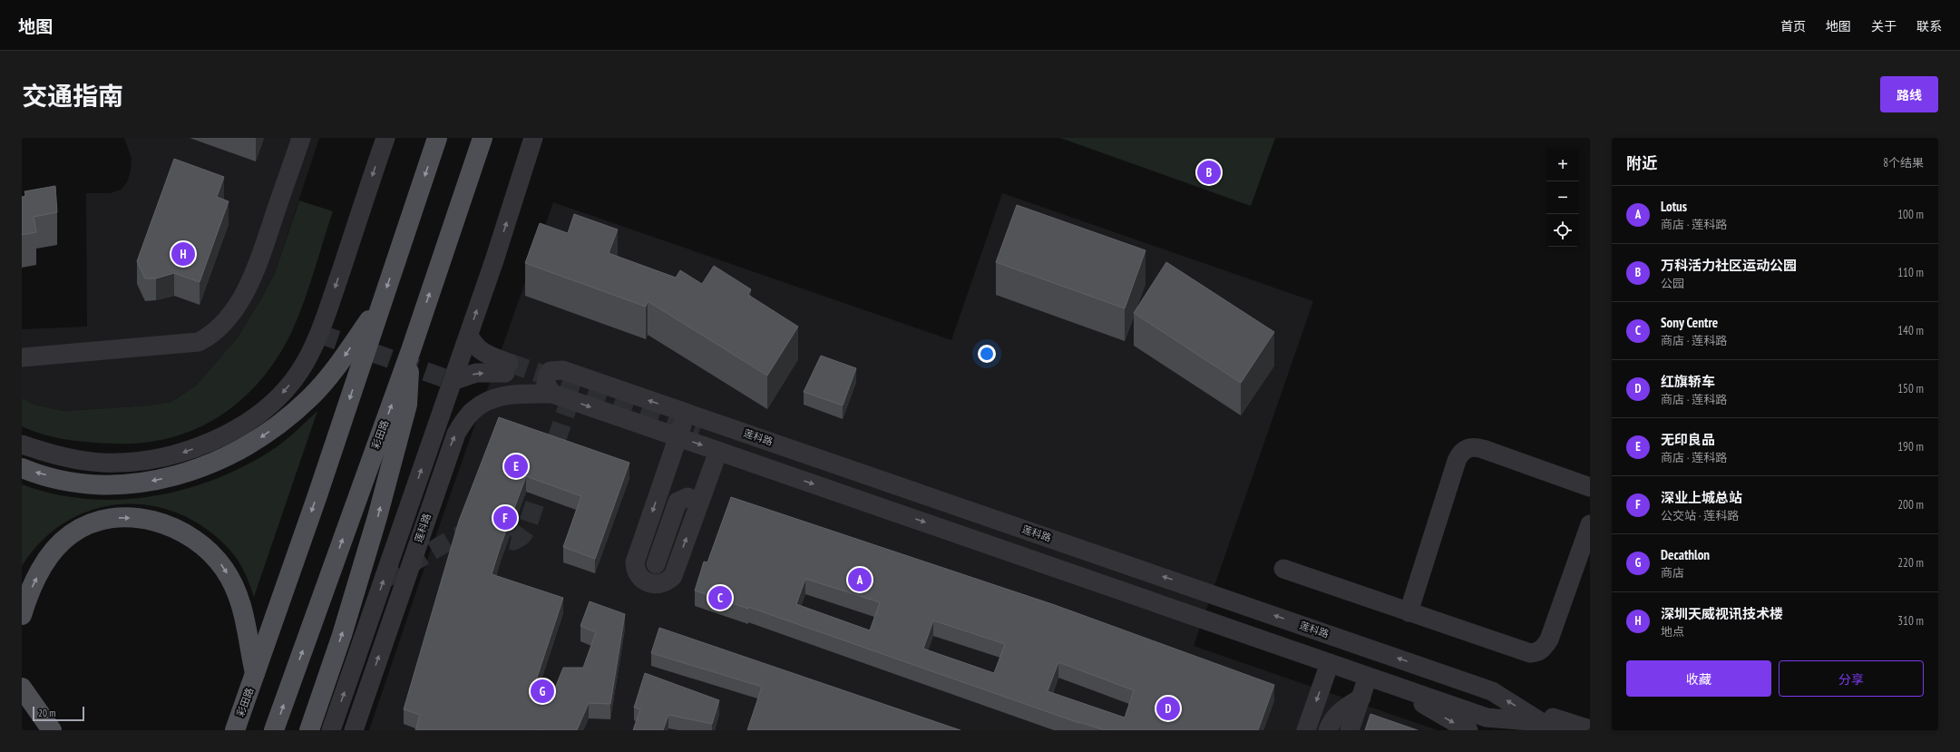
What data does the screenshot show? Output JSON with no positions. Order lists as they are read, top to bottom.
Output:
{
  "streets": {
    "main road": ["彩田路"],
    "street": ["莲科路"]
  },
  "scale_bar": "20 m",
  "page": {
    "header": "地图",
    "nav": [
      "首页",
      "地图",
      "关于",
      "联系"
    ],
    "title": "交通指南",
    "buttons": [
      "路线",
      ["收藏", "分享"]
    ],
    "heading": ["附近", "8个结果"],
    "map_buttons": ["+", "−"],
    "pins": [
      "B",
      "H",
      "E",
      "F",
      "A",
      "C",
      "G",
      "D"
    ],
    "list": [
      {
        "mark": "A",
        "name": "Lotus",
        "note": "商店 · 莲科路",
        "value": "100 m"
      },
      {
        "mark": "B",
        "name": "万科活力社区运动公园",
        "note": "公园",
        "value": "110 m"
      },
      {
        "mark": "C",
        "name": "Sony Centre",
        "note": "商店 · 莲科路",
        "value": "140 m"
      },
      {
        "mark": "D",
        "name": "红旗轿车",
        "note": "商店 · 莲科路",
        "value": "150 m"
      },
      {
        "mark": "E",
        "name": "无印良品",
        "note": "商店 · 莲科路",
        "value": "190 m"
      },
      {
        "mark": "F",
        "name": "深业上城总站",
        "note": "公交站 · 莲科路",
        "value": "200 m"
      },
      {
        "mark": "G",
        "name": "Decathlon",
        "note": "商店",
        "value": "220 m"
      },
      {
        "mark": "H",
        "name": "深圳天威视讯技术楼",
        "note": "地点",
        "value": "310 m"
      }
    ],
    "scale": "20 m"
  }
}
